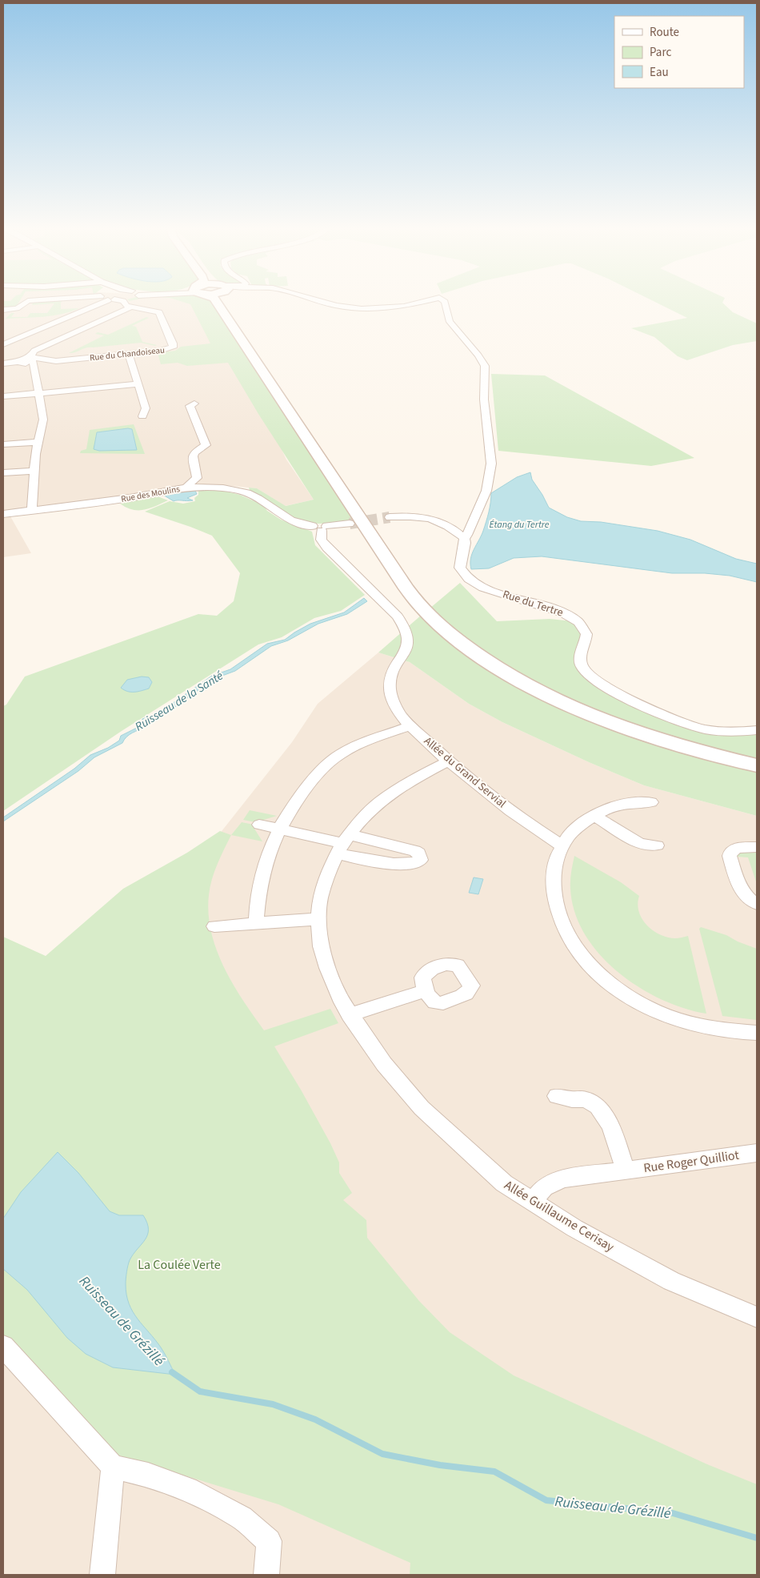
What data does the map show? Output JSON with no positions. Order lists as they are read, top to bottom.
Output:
{
  "streets": {
    "street": [
      "Rue du Chandoiseau",
      "Rue des Moulins",
      "Rue du Tertre",
      "Allée du Grand Servial",
      "Rue Roger Quilliot",
      "Allée Guillaume Cerisay"
    ]
  },
  "crossings": [
    ["Rue des Moulins", "Allée du Grand Servial"],
    ["Allée du Grand Servial", "Allée Guillaume Cerisay"],
    ["Rue Roger Quilliot", "Allée Guillaume Cerisay"]
  ],
  "water": ["Étang du Tertre", "Ruisseau de la Santé", "Ruisseau de Grézillé"],
  "parks": ["La Coulée Verte"],
  "legend": ["Route", "Parc", "Eau"]
}
